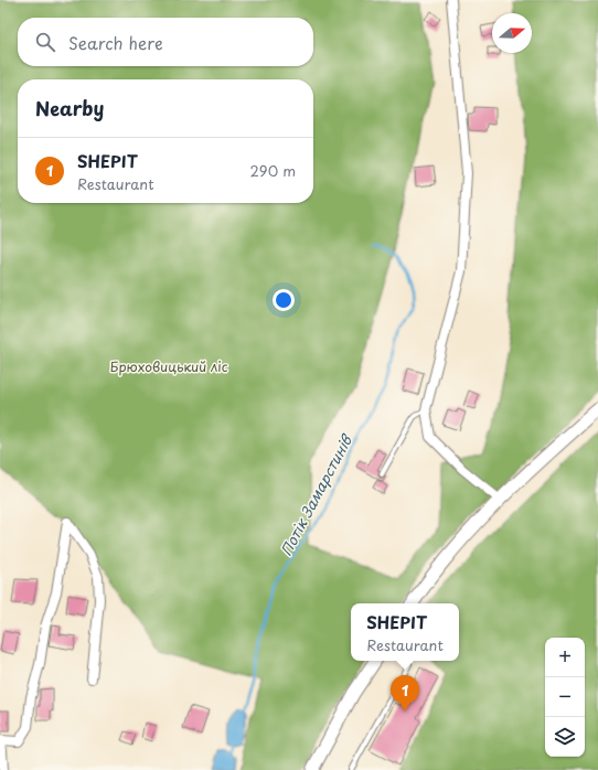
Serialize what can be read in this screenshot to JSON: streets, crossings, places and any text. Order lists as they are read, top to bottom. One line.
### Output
{"water":["Потік Замарстинів"],"parks":["Брюховицький ліс"],"north":"right","page":{"search":"Search here","heading":"Nearby","list":[{"mark":"1","name":"SHEPIT","note":"Restaurant","value":"290 m"}],"popup":["SHEPIT","Restaurant"],"map_buttons":["+","−"],"pins":"1"}}
